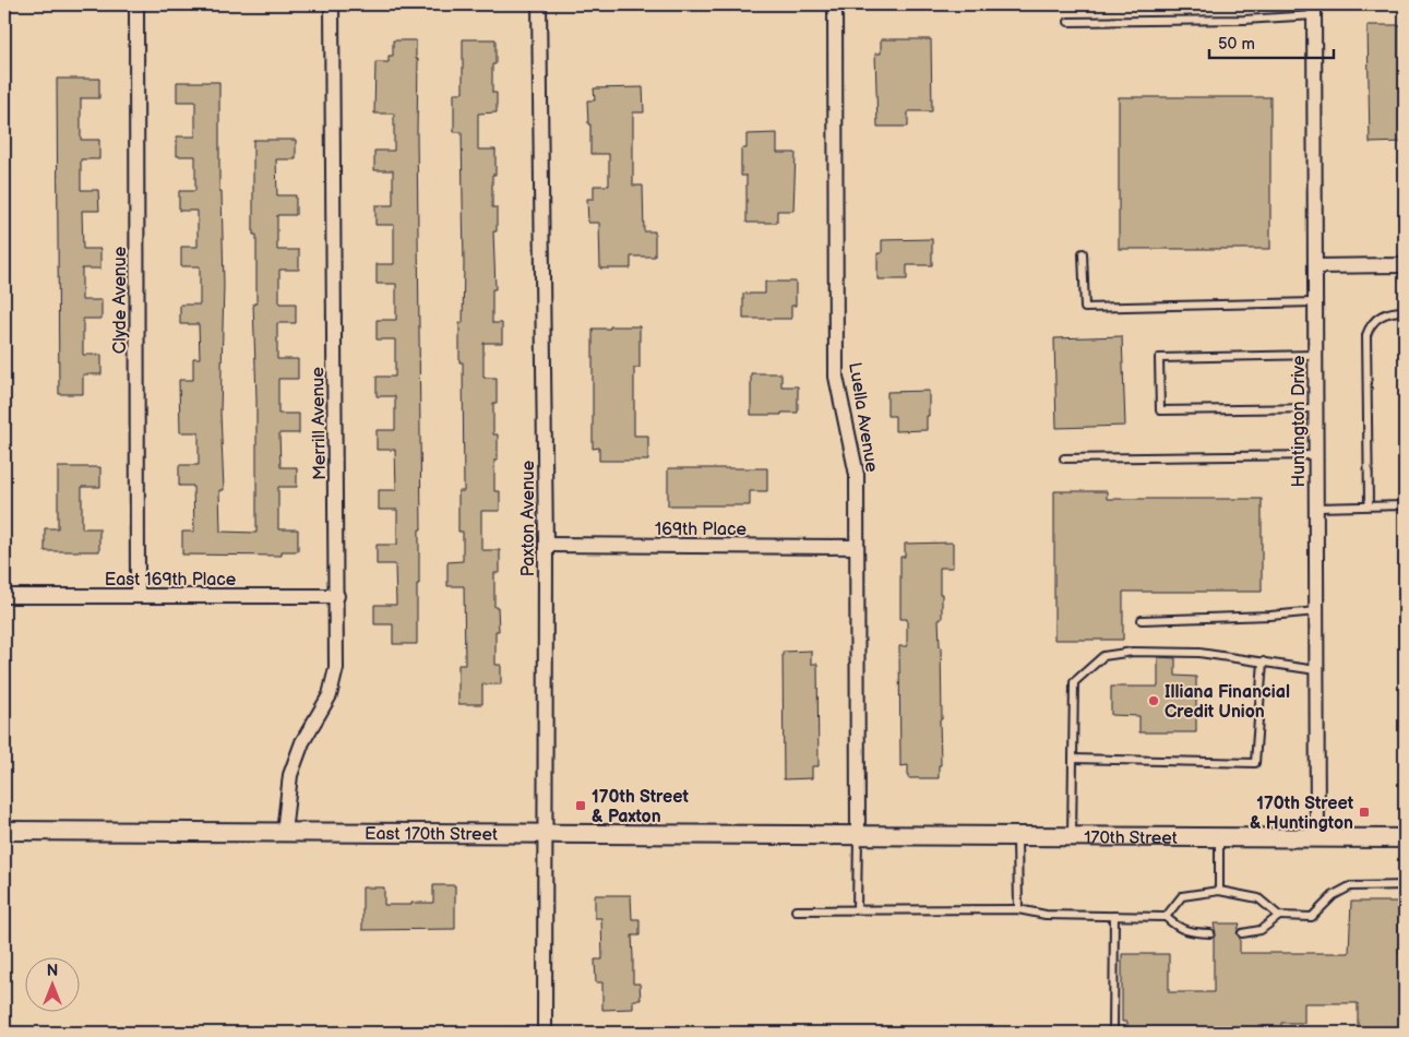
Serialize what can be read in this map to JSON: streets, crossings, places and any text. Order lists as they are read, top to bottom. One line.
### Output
{"streets":{"street":["Clyde Avenue","Luella Avenue","Huntington Drive","Merrill Avenue","Paxton Avenue","169th Place","East 169th Place","East 170th Street","170th Street"]},"crossings":[["Clyde Avenue","East 169th Place"],["Luella Avenue","169th Place"],["Luella Avenue","East 170th Street"],["Luella Avenue","170th Street"],["Huntington Drive","170th Street"],["Merrill Avenue","East 169th Place"],["Merrill Avenue","East 170th Street"],["Paxton Avenue","169th Place"],["Paxton Avenue","East 170th Street"],["East 170th Street","170th Street"]],"places":{"other":["Illiana Financial Credit Union"],"transit":["170th Street & Paxton","170th Street & Huntington"]},"scale_bar":"50 m","north":"top"}
